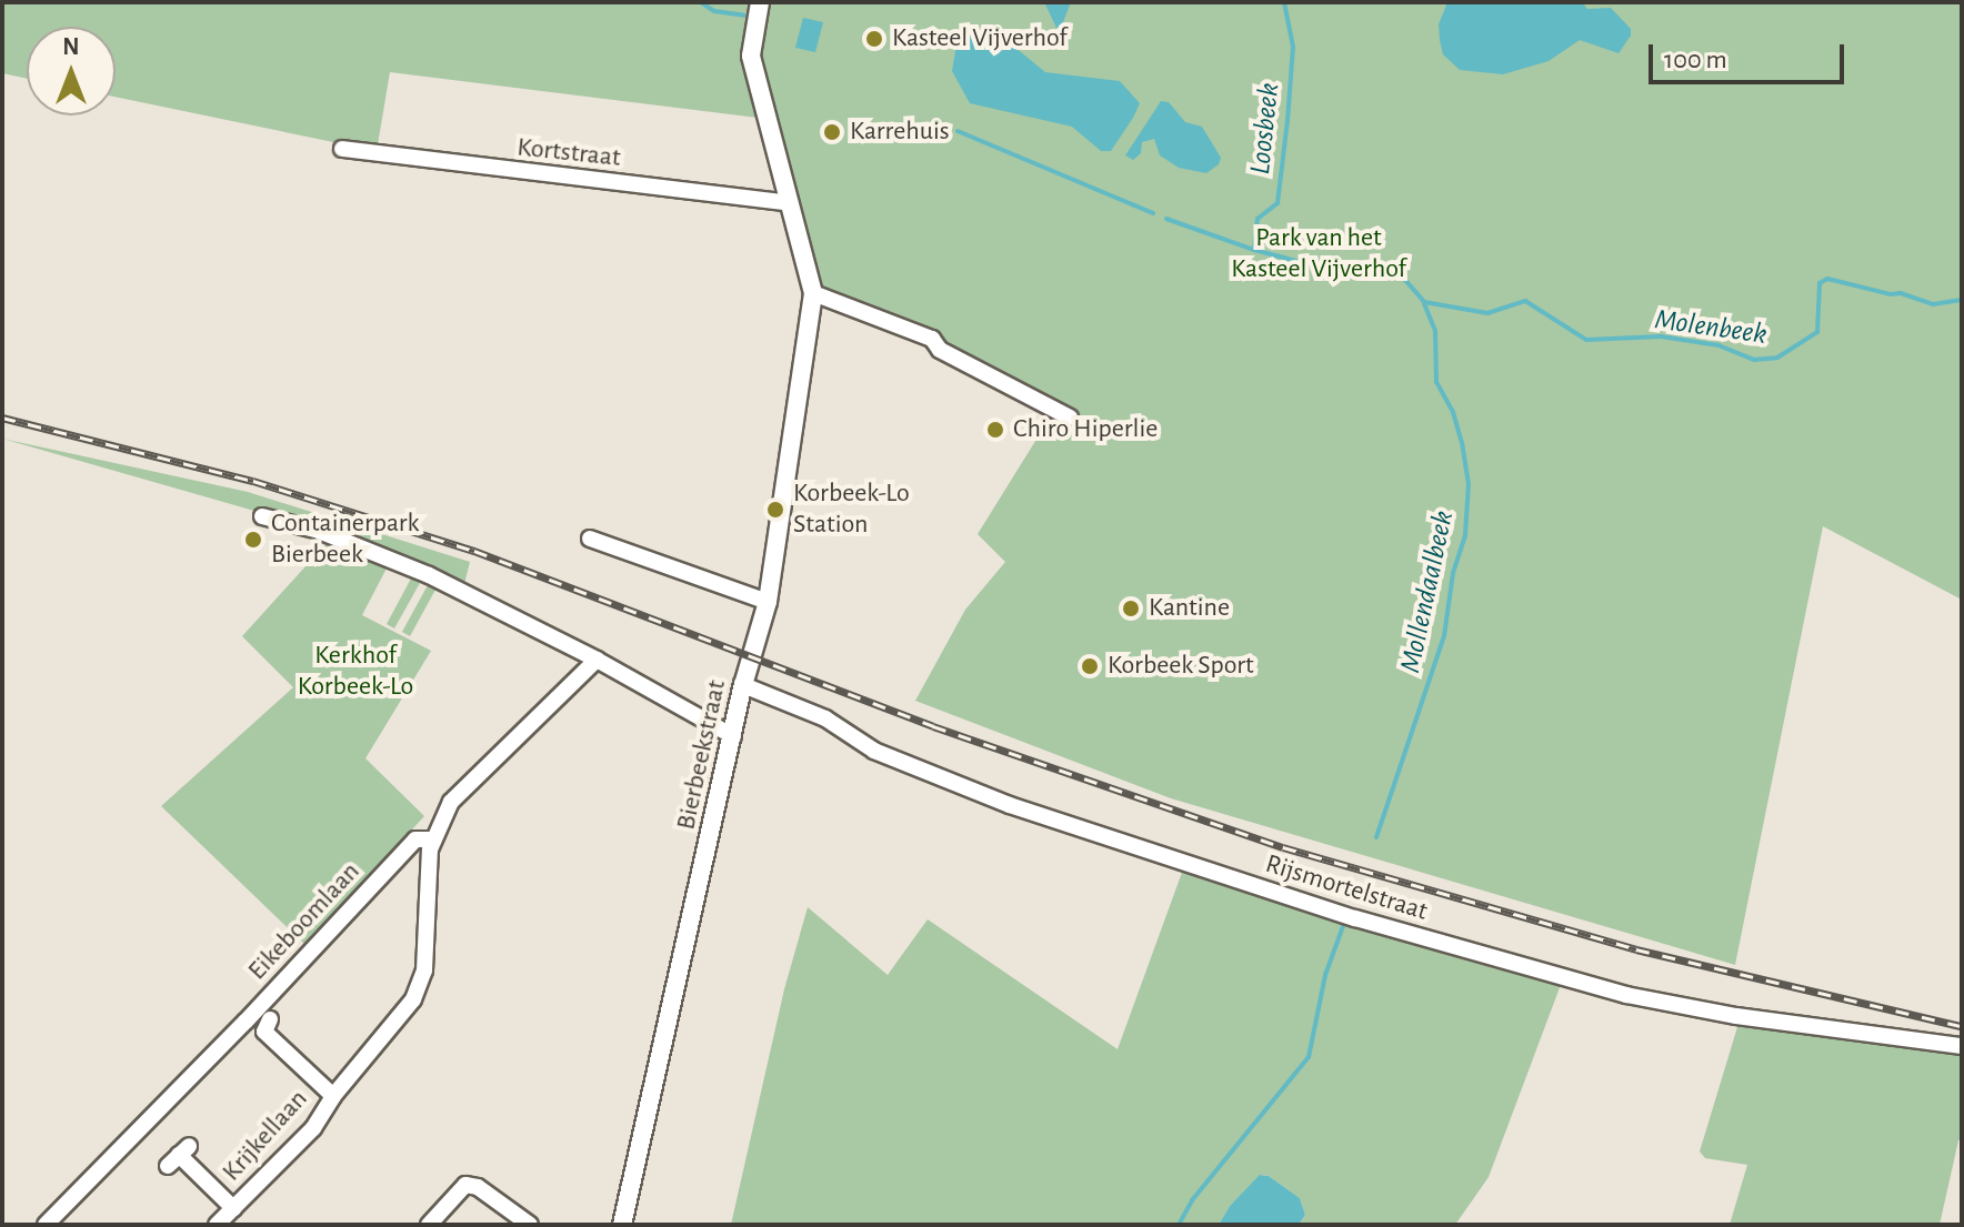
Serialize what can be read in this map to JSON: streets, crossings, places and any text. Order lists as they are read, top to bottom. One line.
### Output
{"streets":{"street":["Kortstraat","Bierbeekstraat","Rijsmortelstraat","Eikeboomlaan","Krijkellaan"]},"crossings":[["Kortstraat","Bierbeekstraat"],["Bierbeekstraat","Rijsmortelstraat"],["Eikeboomlaan","Krijkellaan"]],"water":["Loosbeek","Molenbeek","Mollendaalbeek"],"parks":["Park van het Kasteel Vijverhof","Kerkhof Korbeek-Lo"],"places":["Kasteel Vijverhof","Karrehuis","Chiro Hiperlie","Korbeek-Lo Station","Containerpark Bierbeek","Kantine","Korbeek Sport"],"scale_bar":"100 m","north":"top"}
